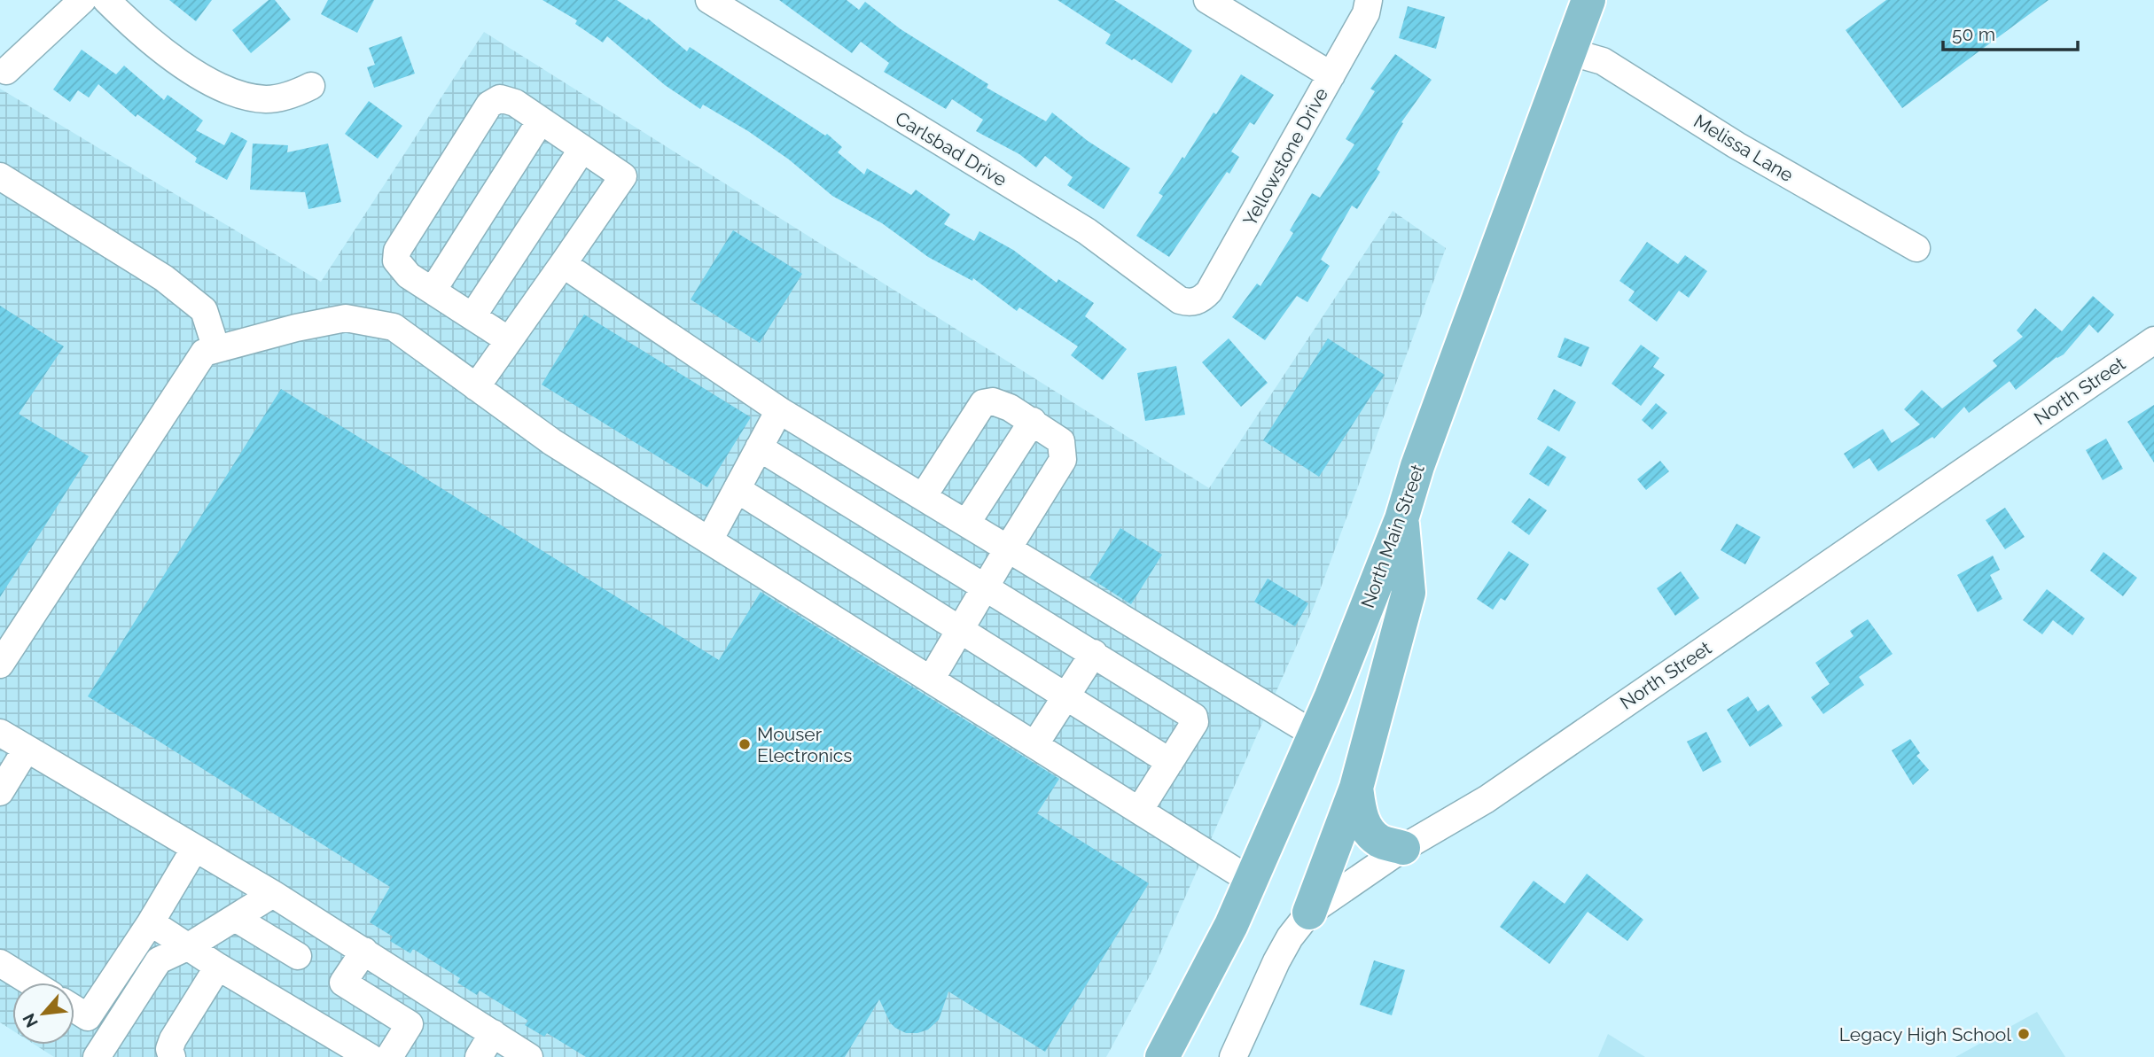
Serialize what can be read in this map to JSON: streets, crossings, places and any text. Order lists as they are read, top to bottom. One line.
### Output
{"streets":{"main road":["North Main Street"],"street":["Melissa Lane","Carlsbad Drive","Yellowstone Drive","North Street"]},"crossings":[["Melissa Lane","North Main Street"],["Carlsbad Drive","Yellowstone Drive"]],"places":["Mouser Electronics","Legacy High School"],"scale_bar":"50 m","north":"bottom left"}
